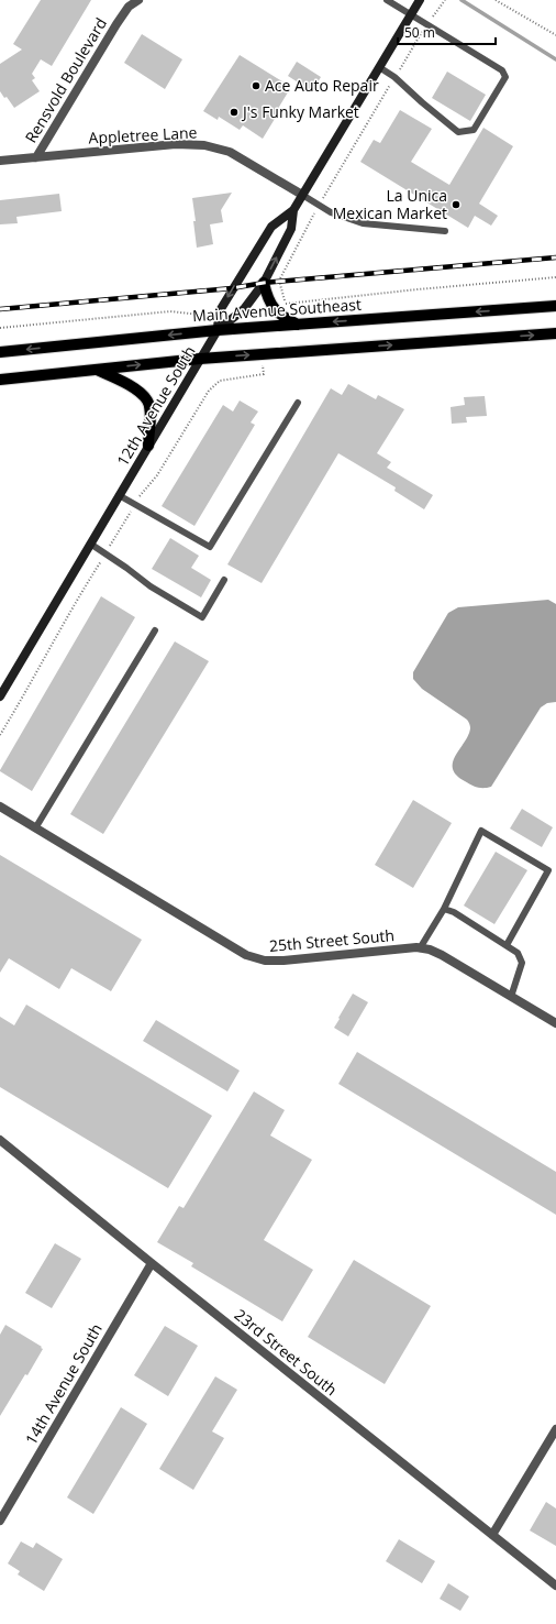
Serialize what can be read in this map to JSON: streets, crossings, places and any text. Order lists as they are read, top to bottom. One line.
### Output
{"streets":{"main road":["Main Avenue Southeast"],"street":["Rensvold Boulevard","Appletree Lane","12th Avenue South","25th Street South","23rd Street South","14th Avenue South"]},"crossings":[["Rensvold Boulevard","Appletree Lane"],["Appletree Lane","12th Avenue South"],["Main Avenue Southeast","12th Avenue South"],["23rd Street South","14th Avenue South"]],"places":["Ace Auto Repair","J's Funky Market","La Unica Mexican Market"],"scale_bar":"50 m"}
